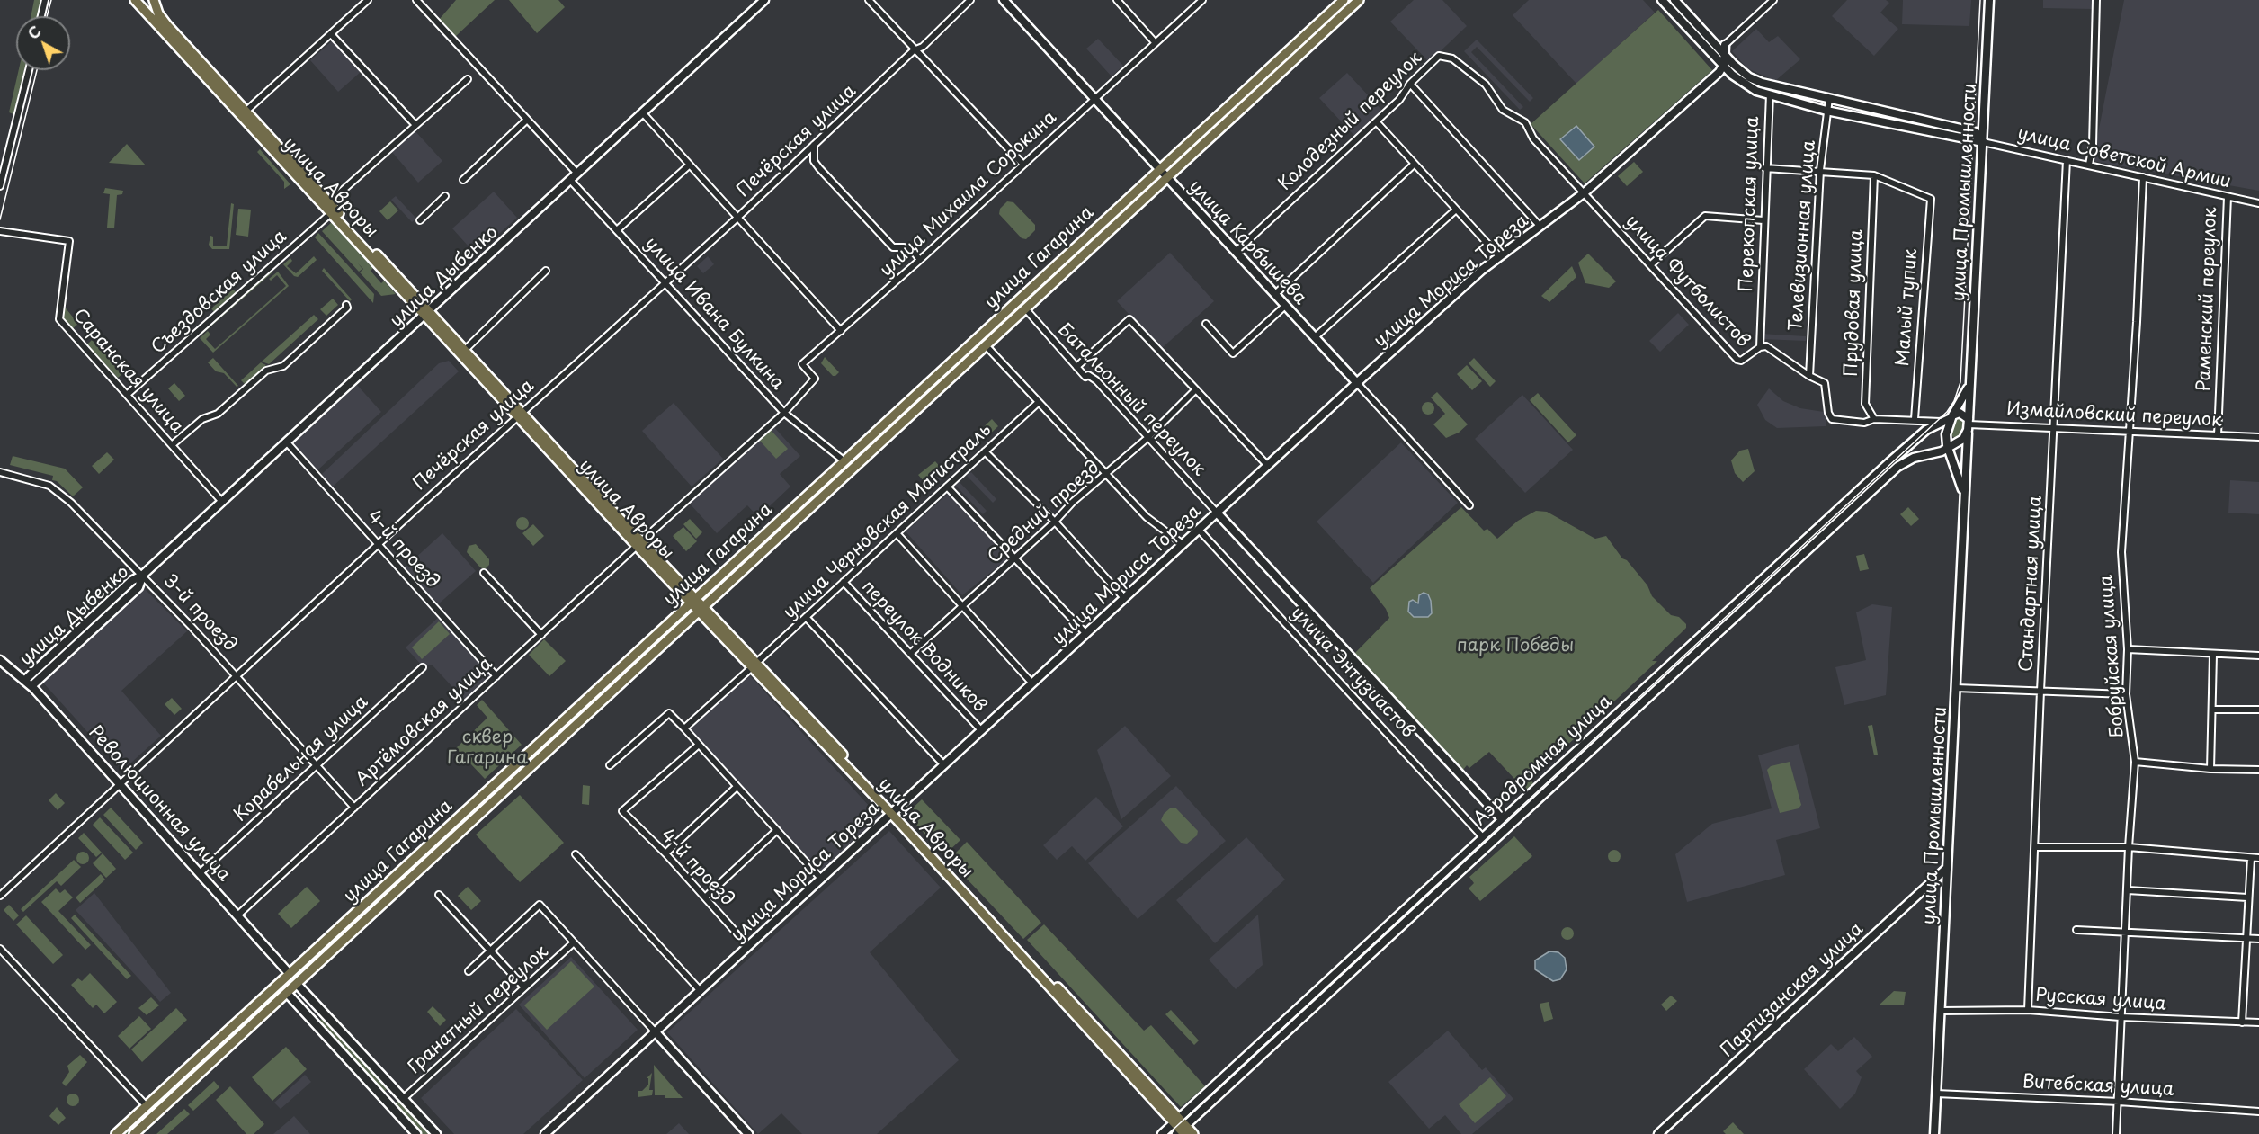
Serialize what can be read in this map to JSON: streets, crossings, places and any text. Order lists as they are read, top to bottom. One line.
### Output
{"streets":{"main road":["улица Советской Армии","улица Авроры","улица Промышленности","улица Карбышева","улица Гагарина","улица Дыбенко","улица Мориса Тореза","улица Энтузиастов","Аэродромная улица","Революционная улица","Партизанская улица"],"street":["Колодезный переулок","Печёрская улица","улица Михаила Сорокина","Перекопская улица","Телевизионная улица","улица Футболистов","Съездовская улица","Раменский переулок","Прудовая улица","Малый тупик","улица Ивана Булкина","Саранская улица","Батальонный переулок","Измайловский переулок","Средний проезд","улица Черновская Магистраль","4-й проезд","Стандартная улица","3-й проезд","переулок Водников","Бобруйская улица","Артёмовская улица","Корабельная улица","Русская улица","Гранатный переулок","Витебская улица"]},"crossings":[["Колодезный переулок","улица Карбышева"],["Колодезный переулок","улица Футболистов"],["Печёрская улица","улица Авроры"],["Печёрская улица","улица Ивана Булкина"],["Печёрская улица","4-й проезд"],["Печёрская улица","3-й проезд"],["Печёрская улица","Революционная улица"],["улица Советской Армии","улица Промышленности"],["улица Советской Армии","Перекопская улица"],["улица Советской Армии","Телевизионная улица"],["улица Советской Армии","улица Мориса Тореза"],["улица Советской Армии","Раменский переулок"],["улица Советской Армии","Стандартная улица"],["улица Советской Армии","Бобруйская улица"],["улица Авроры","улица Гагарина"],["улица Авроры","улица Дыбенко"],["улица Авроры","улица Мориса Тореза"],["улица Авроры","Съездовская улица"],["улица Авроры","улица Черновская Магистраль"],["улица Авроры","Артёмовская улица"],["улица Авроры","Аэродромная улица"],["улица Промышленности","Измайловский переулок"],["улица Промышленности","Аэродромная улица"],["улица Промышленности","Партизанская улица"],["улица Промышленности","Русская улица"],["улица Промышленности","Витебская улица"],["улица Михаила Сорокина","улица Карбышева"],["улица Михаила Сорокина","улица Ивана Булкина"],["улица Михаила Сорокина","Артёмовская улица"],["Перекопская улица","улица Футболистов"],["Телевизионная улица","улица Футболистов"],["улица Карбышева","улица Гагарина"],["улица Карбышева","улица Мориса Тореза"],["улица Гагарина","улица Ивана Булкина"],["улица Гагарина","Батальонный переулок"],["улица Гагарина","Революционная улица"],["улица Дыбенко","улица Ивана Булкина"],["улица Дыбенко","Саранская улица"],["улица Дыбенко","4-й проезд"],["улица Дыбенко","3-й проезд"],["улица Дыбенко","Революционная улица"],["улица Мориса Тореза","улица Футболистов"],["улица Мориса Тореза","Батальонный переулок"],["улица Мориса Тореза","4-й проезд"],["улица Мориса Тореза","переулок Водников"],["улица Мориса Тореза","улица Энтузиастов"],["улица Футболистов","Прудовая улица"],["Съездовская улица","Саранская улица"],["Раменский переулок","Измайловский переулок"],["Прудовая улица","Малый тупик"],["улица Ивана Булкина","Артёмовская улица"],["Батальонный переулок","Средний проезд"],["Батальонный переулок","улица Энтузиастов"],["Измайловский переулок","Стандартная улица"],["Измайловский переулок","Бобруйская улица"],["Средний проезд","переулок Водников"],["улица Черновская Магистраль","переулок Водников"],["4-й проезд","Артёмовская улица"],["Стандартная улица","Русская улица"],["3-й проезд","Артёмовская улица"],["3-й проезд","Корабельная улица"],["Бобруйская улица","Русская улица"],["Бобруйская улица","Витебская улица"],["улица Энтузиастов","Аэродромная улица"],["Артёмовская улица","Революционная улица"],["Корабельная улица","Революционная улица"],["Революционная улица","Гранатный переулок"]],"parks":["парк Победы","сквер Гагарина"],"north":"top left"}
